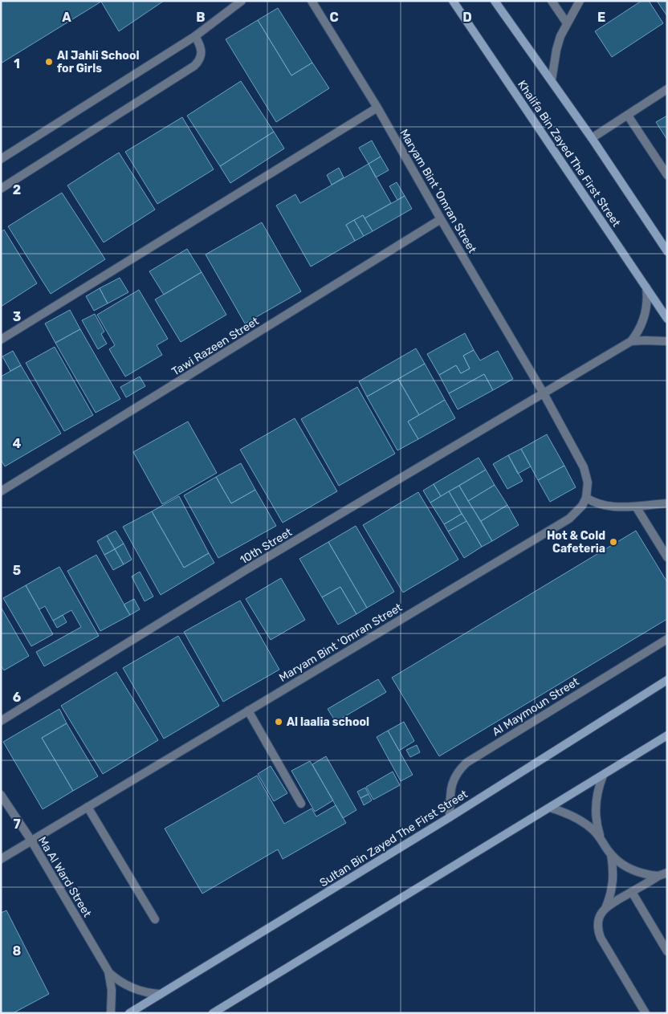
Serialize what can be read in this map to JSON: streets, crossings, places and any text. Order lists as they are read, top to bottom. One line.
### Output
{"streets":{"main road":["Khalifa Bin Zayed The First Street","Sultan Bin Zayed The First Street"],"street":["Maryam Bint 'Omran Street","Tawi Razeen Street","10th Street","Al Maymoun Street","Ma Al Ward Street"]},"crossings":[["Maryam Bint 'Omran Street","Tawi Razeen Street"],["Maryam Bint 'Omran Street","10th Street"],["Maryam Bint 'Omran Street","Ma Al Ward Street"],["Al Maymoun Street","Sultan Bin Zayed The First Street"],["Sultan Bin Zayed The First Street","Ma Al Ward Street"]],"places":["Al Jahli School for Girls","Hot & Cold Cafeteria","Al laalia school"],"grid":{"columns":["A","B","C","D","E"],"rows":["1","2","3","4","5","6","7","8"]}}
